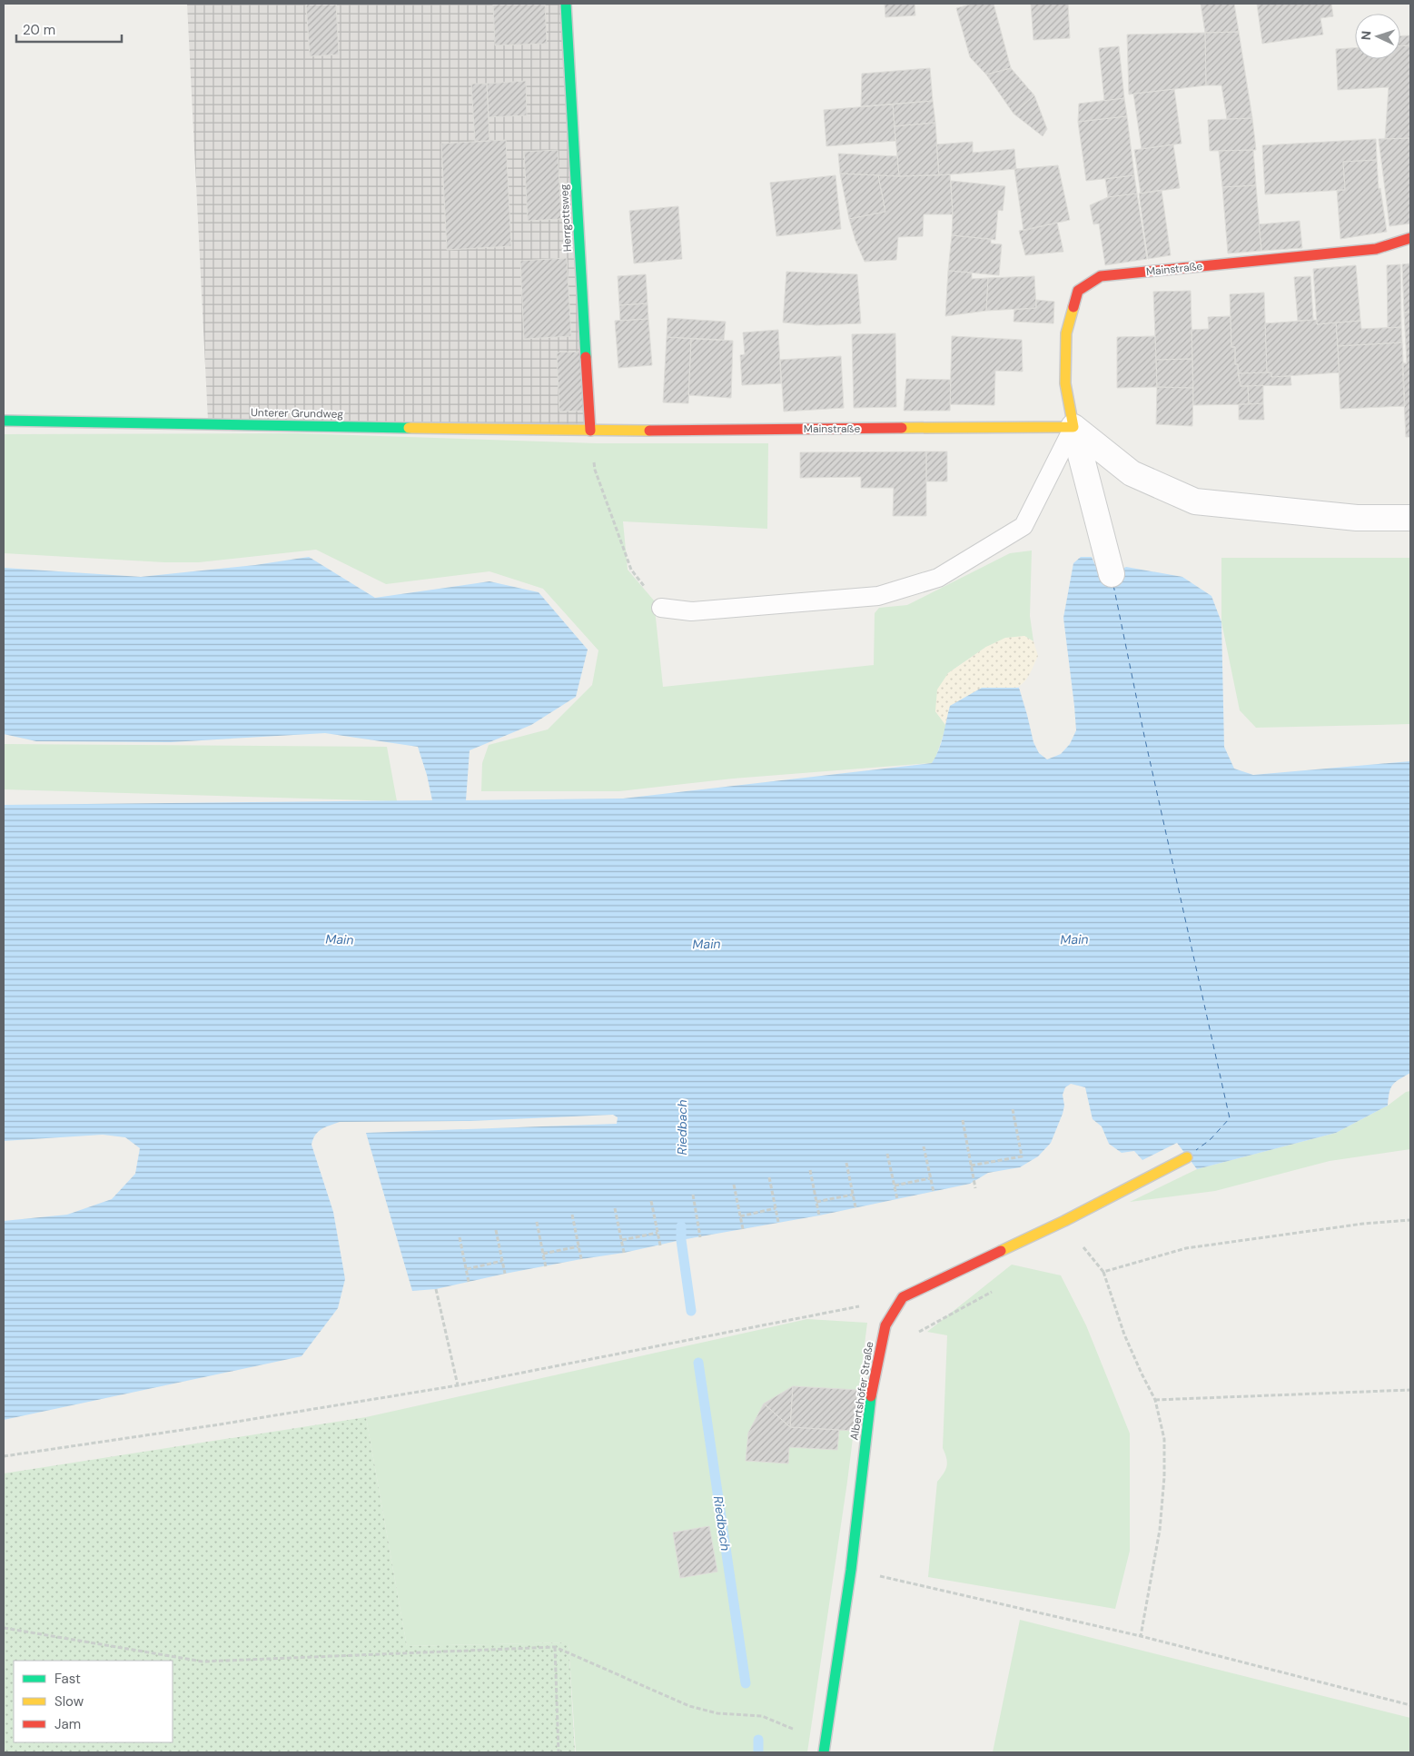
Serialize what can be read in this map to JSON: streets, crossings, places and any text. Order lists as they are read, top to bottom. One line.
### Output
{"streets":{"street":["Herrgottsweg","Mainstraße","Unterer Grundweg","Albertshöfer Straße"]},"crossings":[["Herrgottsweg","Mainstraße"],["Herrgottsweg","Unterer Grundweg"],["Mainstraße","Unterer Grundweg"]],"water":["Main","Riedbach"],"legend":["Fast","Slow","Jam"],"scale_bar":"20 m","north":"left"}
